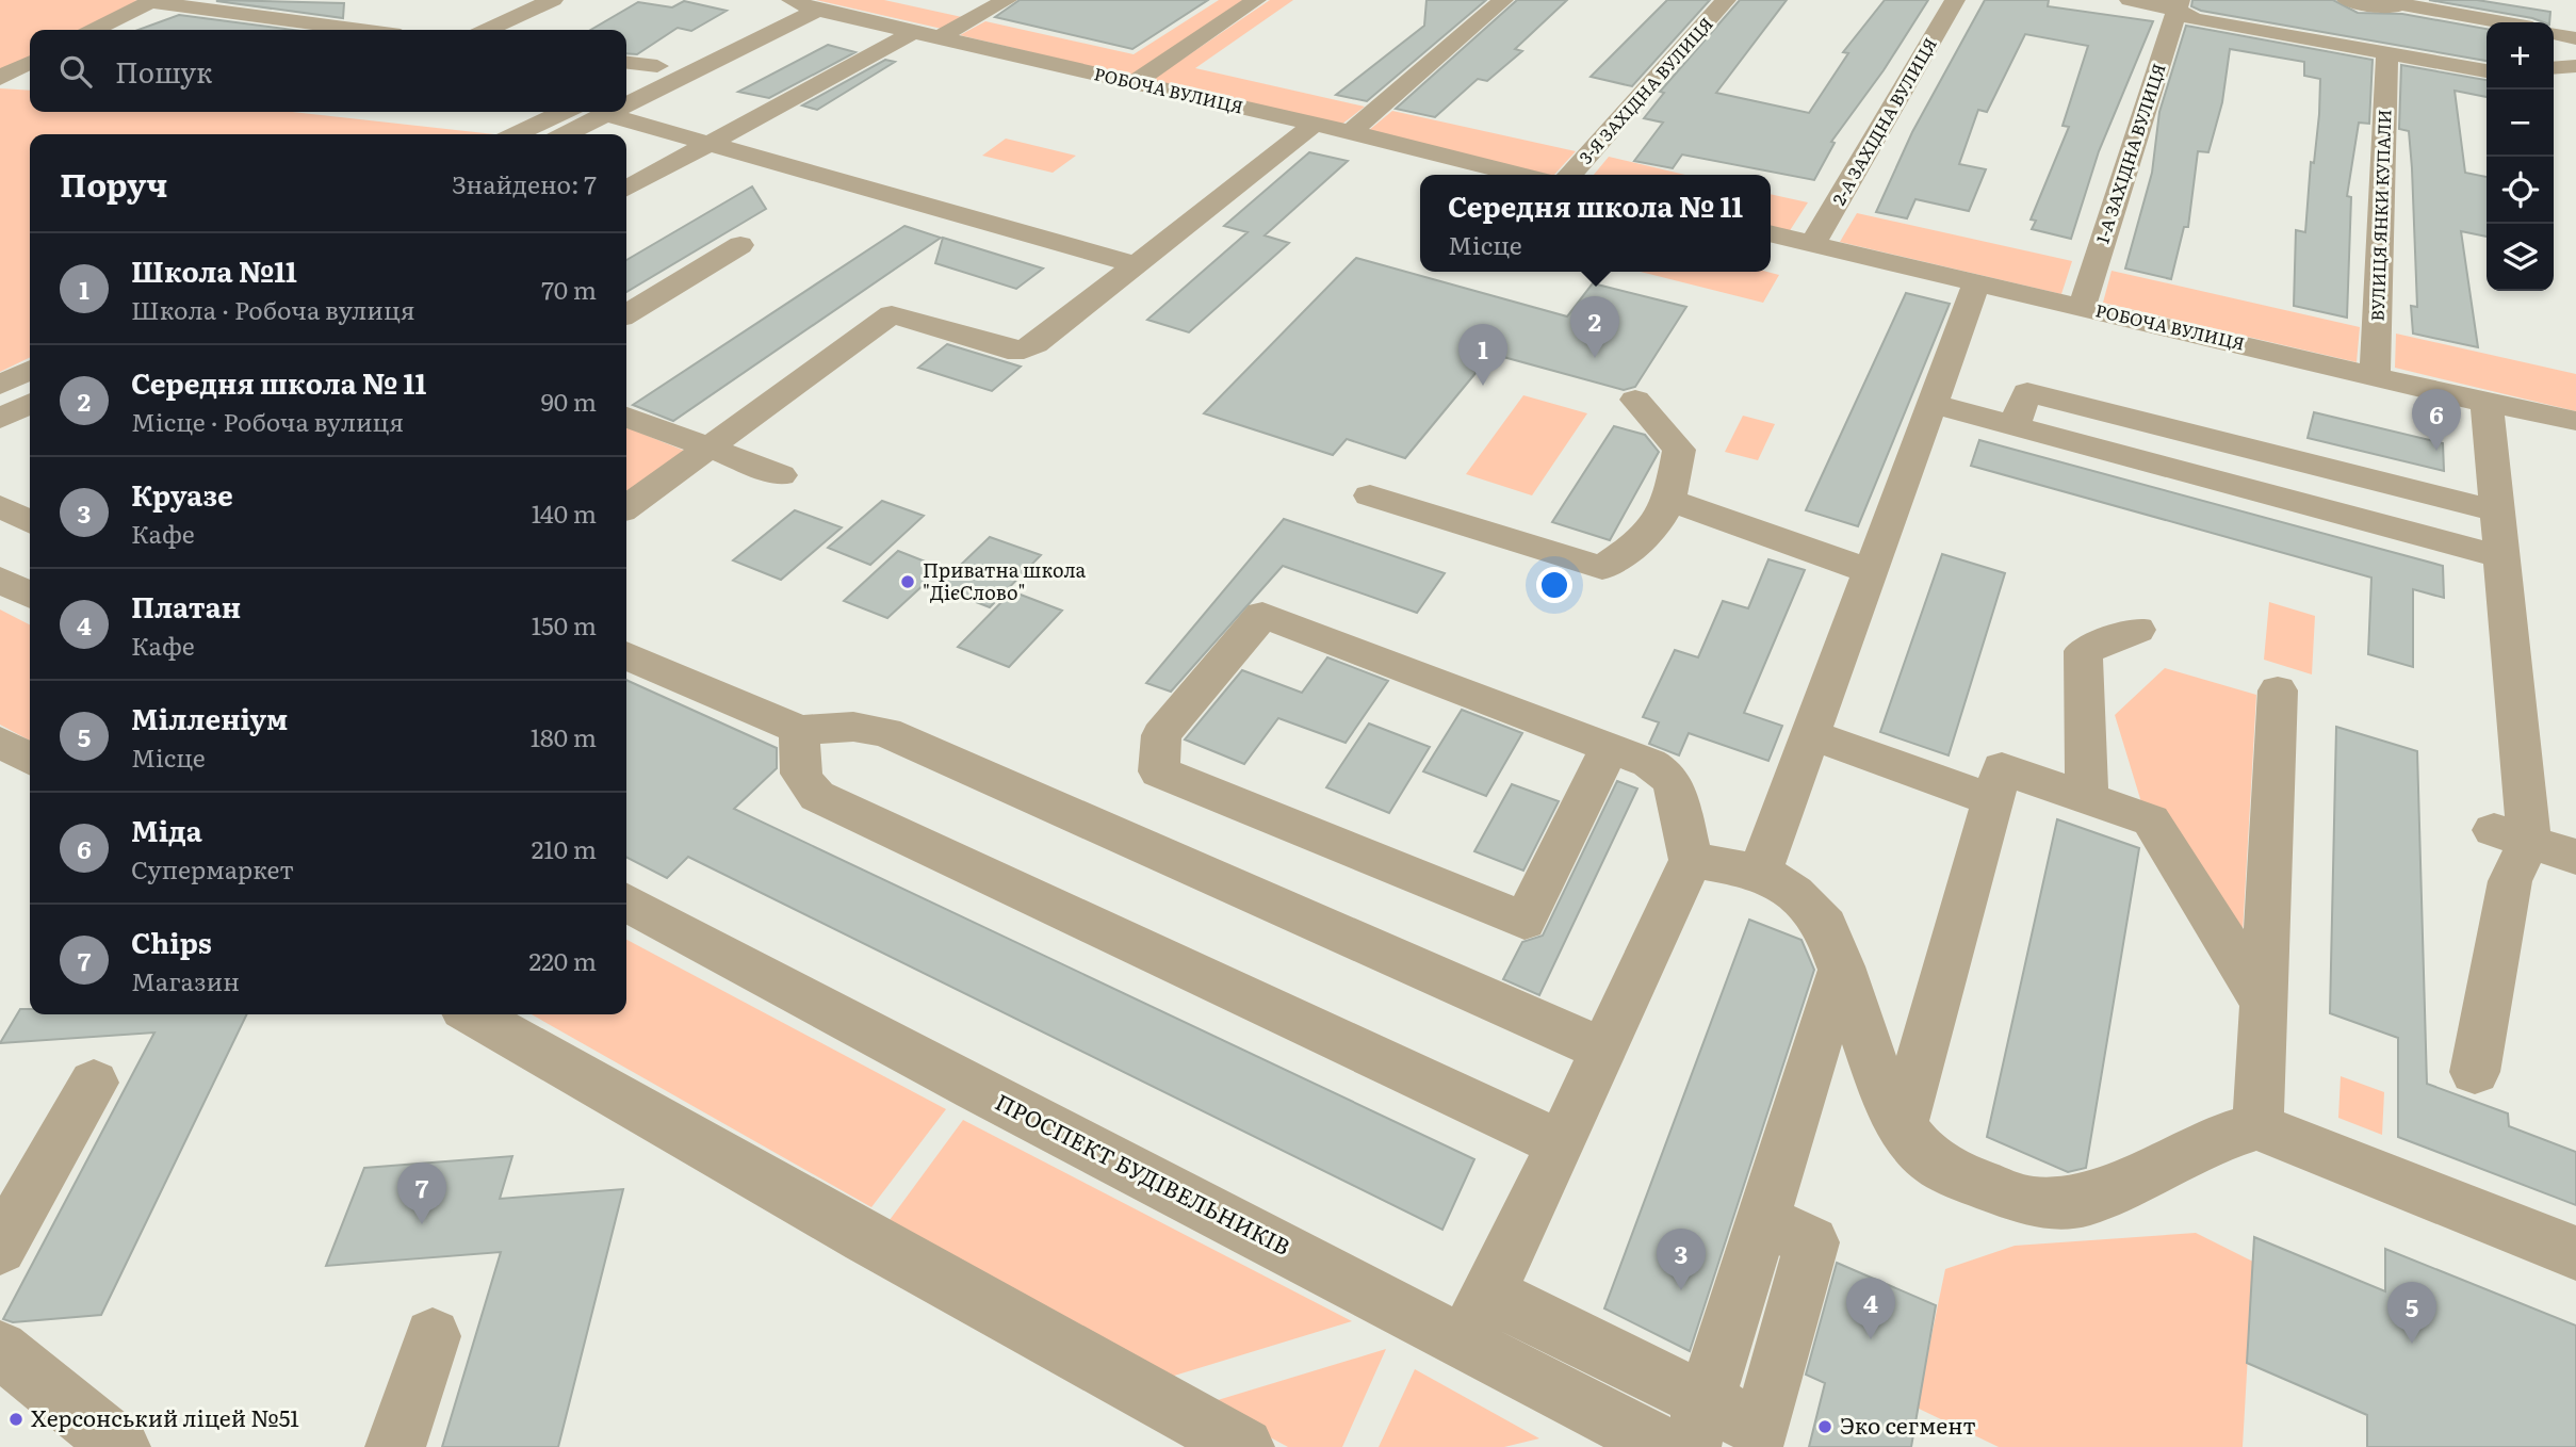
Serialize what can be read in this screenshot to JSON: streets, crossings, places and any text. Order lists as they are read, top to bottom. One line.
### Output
{"streets":{"street":["РОБОЧА ВУЛИЦЯ","3-Я ЗАХІДНА ВУЛИЦЯ","2-А ЗАХІДНА ВУЛИЦЯ","1-А ЗАХІДНА ВУЛИЦЯ","ВУЛИЦЯ ЯНКИ КУПАЛИ","ПРОСПЕКТ БУДІВЕЛЬНИКІВ"]},"crossings":[["РОБОЧА ВУЛИЦЯ","2-А ЗАХІДНА ВУЛИЦЯ"],["РОБОЧА ВУЛИЦЯ","1-А ЗАХІДНА ВУЛИЦЯ"],["РОБОЧА ВУЛИЦЯ","ВУЛИЦЯ ЯНКИ КУПАЛИ"]],"places":["Приватна школа \"ДієСлово\"","Херсонський ліцей №51","Эко сегмент"],"page":{"map_buttons":["+","−"],"search":"Пошук","heading":["Поруч","Знайдено: 7"],"popup":["Середня школа № 11","Місце"],"list":[{"mark":"1","name":"Школа №11","note":"Школа · Робоча вулиця","value":"70 m"},{"mark":"2","name":"Середня школа № 11","note":"Місце · Робоча вулиця","value":"90 m"},{"mark":"3","name":"Круазе","note":"Кафе","value":"140 m"},{"mark":"4","name":"Платан","note":"Кафе","value":"150 m"},{"mark":"5","name":"Мілленіум","note":"Місце","value":"180 m"},{"mark":"6","name":"Міда","note":"Супермаркет","value":"210 m"},{"mark":"7","name":"Chips","note":"Магазин","value":"220 m"}],"pins":["2","1","6","7","3","4","5"]}}
